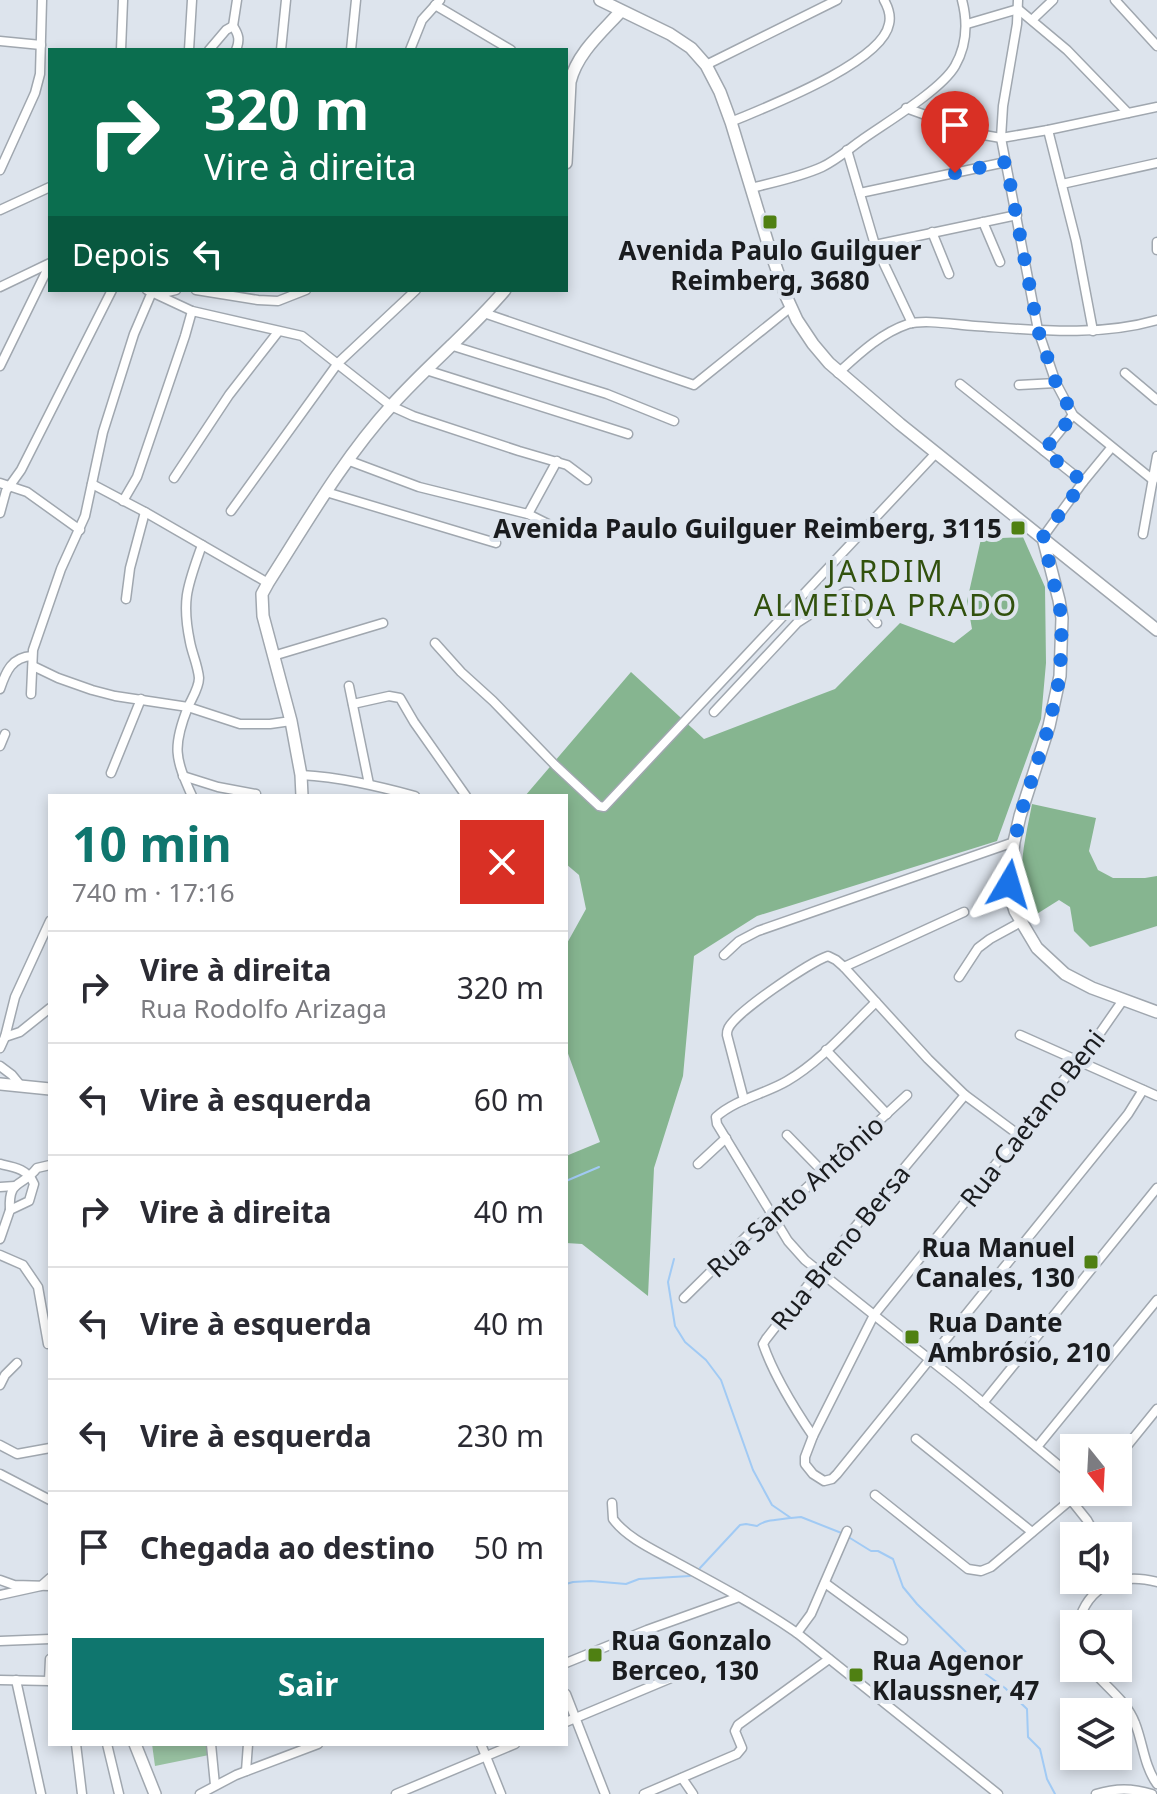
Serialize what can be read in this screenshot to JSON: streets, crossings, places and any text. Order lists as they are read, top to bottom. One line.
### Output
{"streets":{"street":["Rua Caetano Beni","Rua Santo Antônio","Rua Breno Bersa"]},"crossings":[["Rua Caetano Beni","Rua Breno Bersa"]],"districts":["JARDIM ALMEIDA PRADO"],"places":{"transit":["Avenida Paulo Guilguer Reimberg, 3680","Avenida Paulo Guilguer Reimberg, 3115","Rua Manuel Canales, 130","Rua Dante Ambrósio, 210","Rua Gonzalo Berceo, 130","Rua Agenor Klaussner, 47"]},"north":"bottom","page":{"turn":["320 m","Vire à direita"],"then":"Depois","heading":["10 min","740 m · 17:16"],"list":[{"name":"Vire à direita","note":"Rua Rodolfo Arizaga","value":"320 m"},{"name":"Vire à esquerda","value":"60 m"},{"name":"Vire à direita","value":"40 m"},{"name":"Vire à esquerda","value":"40 m"},{"name":"Vire à esquerda","value":"230 m"},{"name":"Chegada ao destino","value":"50 m"}],"buttons":"Sair"}}
